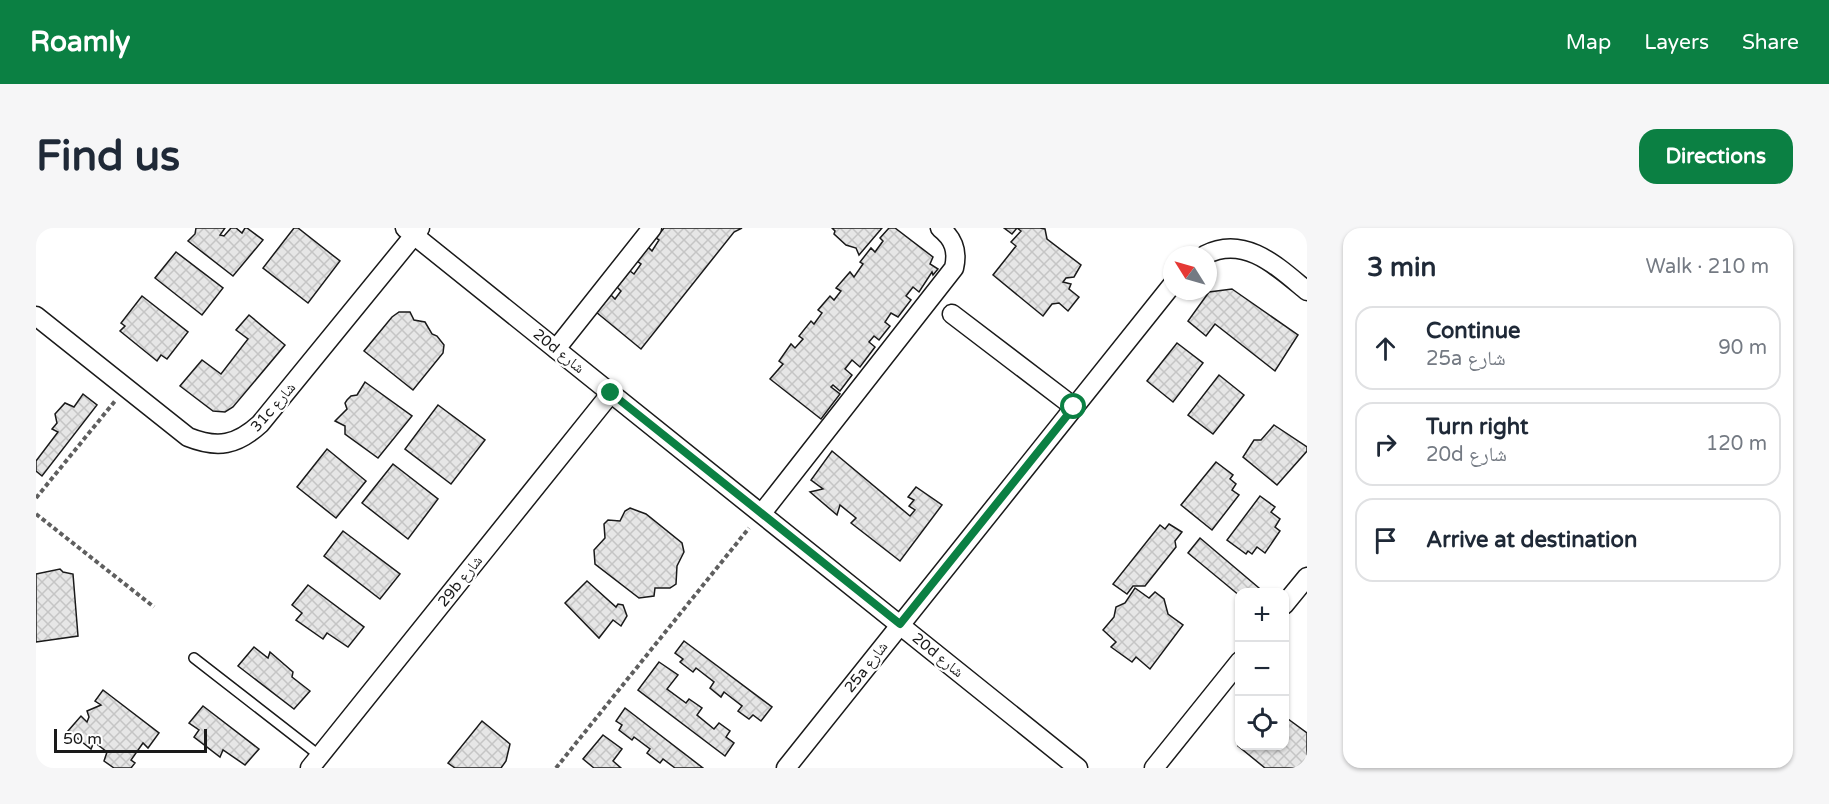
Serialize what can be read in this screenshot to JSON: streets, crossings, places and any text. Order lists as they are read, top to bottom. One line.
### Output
{"streets":{"street":["20d شارع","31c شارع","29b شارع","25a شارع"]},"crossings":[["20d شارع","31c شارع"],["20d شارع","29b شارع"],["20d شارع","25a شارع"]],"scale_bar":"50 m","north":"top left","page":{"header":"Roamly","nav":["Map","Layers","Share"],"buttons":"Directions","title":"Find us","heading":["3 min","Walk · 210 m"],"list":[["Continue","25a شارع","90 m"],["Turn right","20d شارع","120 m"],"Arrive at destination"],"map_buttons":["+","−"],"scale":"50 m"}}
